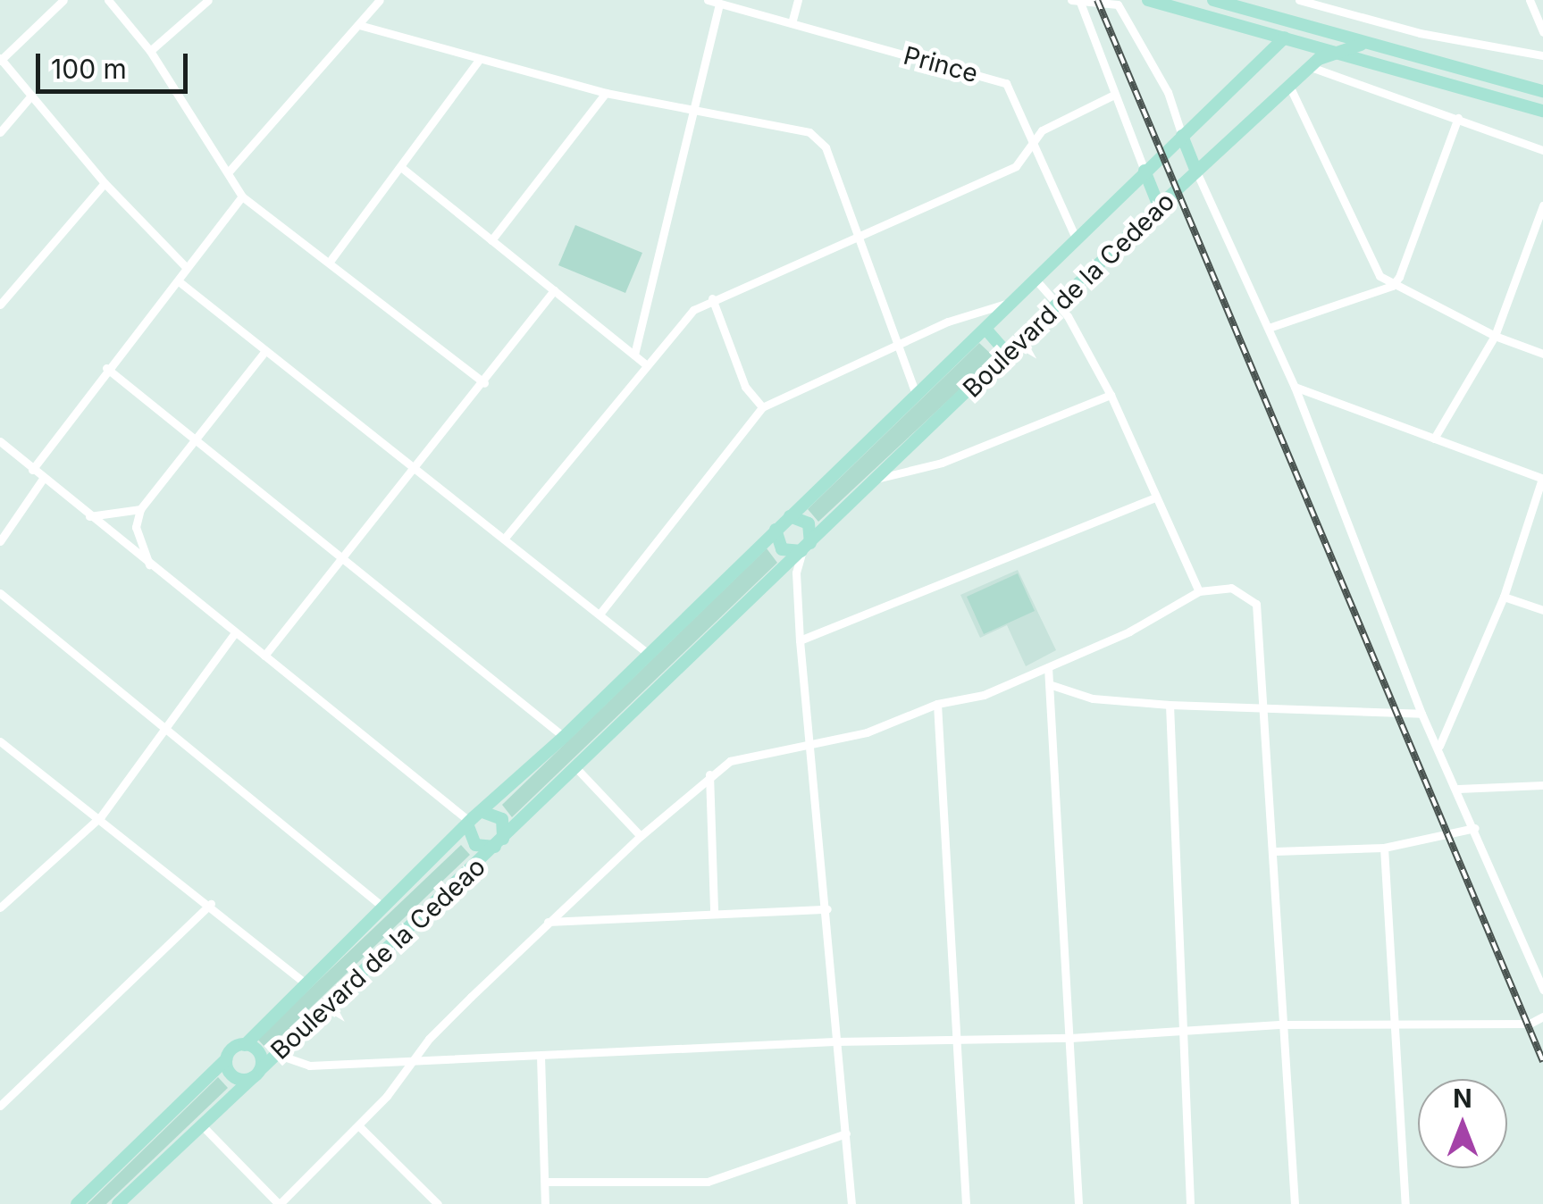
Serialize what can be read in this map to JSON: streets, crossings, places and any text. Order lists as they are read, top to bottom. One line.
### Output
{"streets":{"main road":["Boulevard de la Cedeao"],"street":["Prince"]},"crossings":[["Prince","Boulevard de la Cedeao"]],"scale_bar":"100 m","north":"top"}
